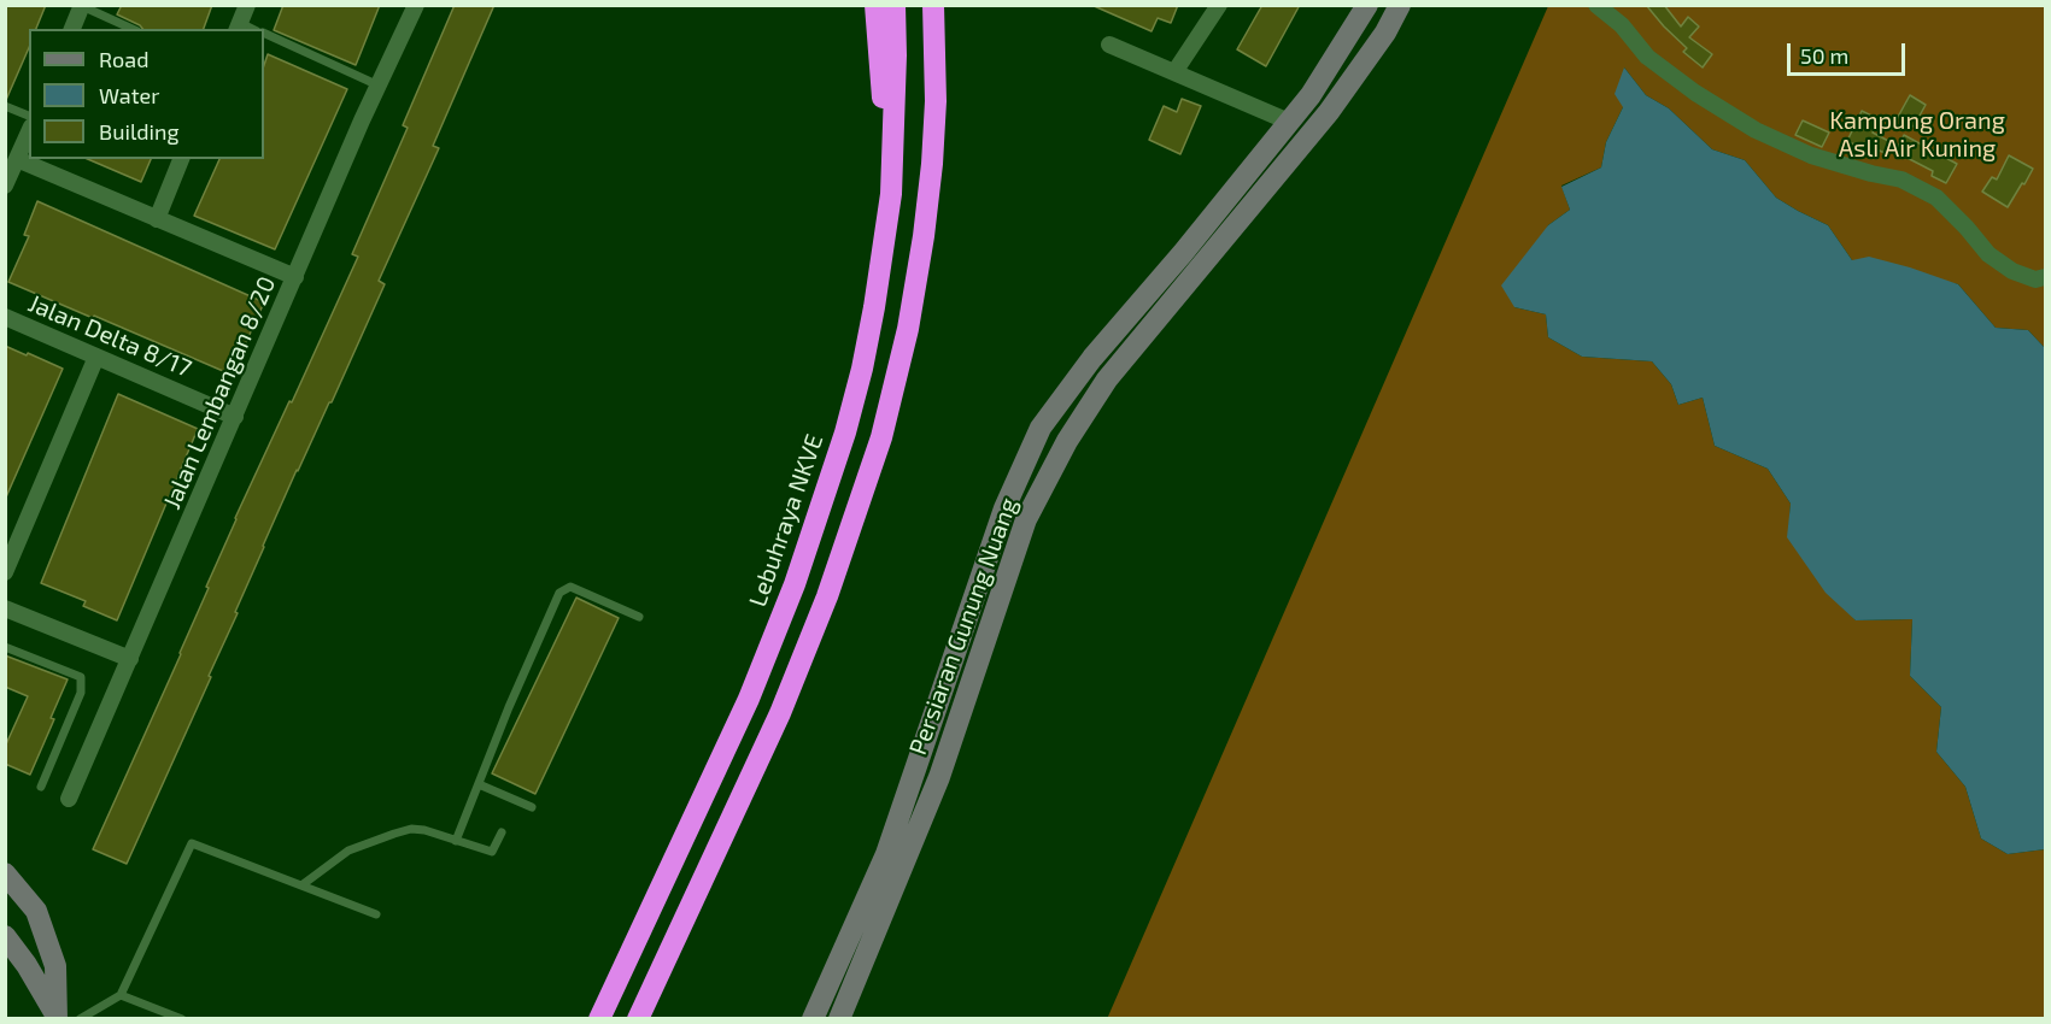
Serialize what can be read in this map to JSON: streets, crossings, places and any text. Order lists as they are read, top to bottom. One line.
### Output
{"streets":{"highway":["Lebuhraya NKVE"],"street":["Jalan Delta 8/17","Jalan Lembangan 8/20","Persiaran Gunung Nuang"]},"crossings":[["Jalan Delta 8/17","Jalan Lembangan 8/20"]],"parks":["Kampung Orang Asli Air Kuning"],"legend":["Road","Water","Building"],"scale_bar":"50 m"}
